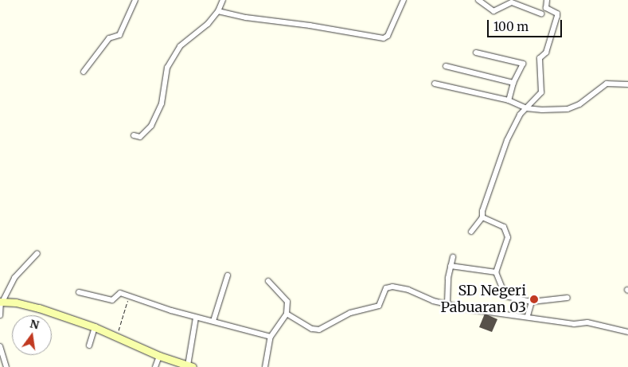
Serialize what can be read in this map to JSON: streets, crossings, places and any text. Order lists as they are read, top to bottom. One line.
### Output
{"places":["SD Negeri Pabuaran 03"],"scale_bar":"100 m","north":"top"}
